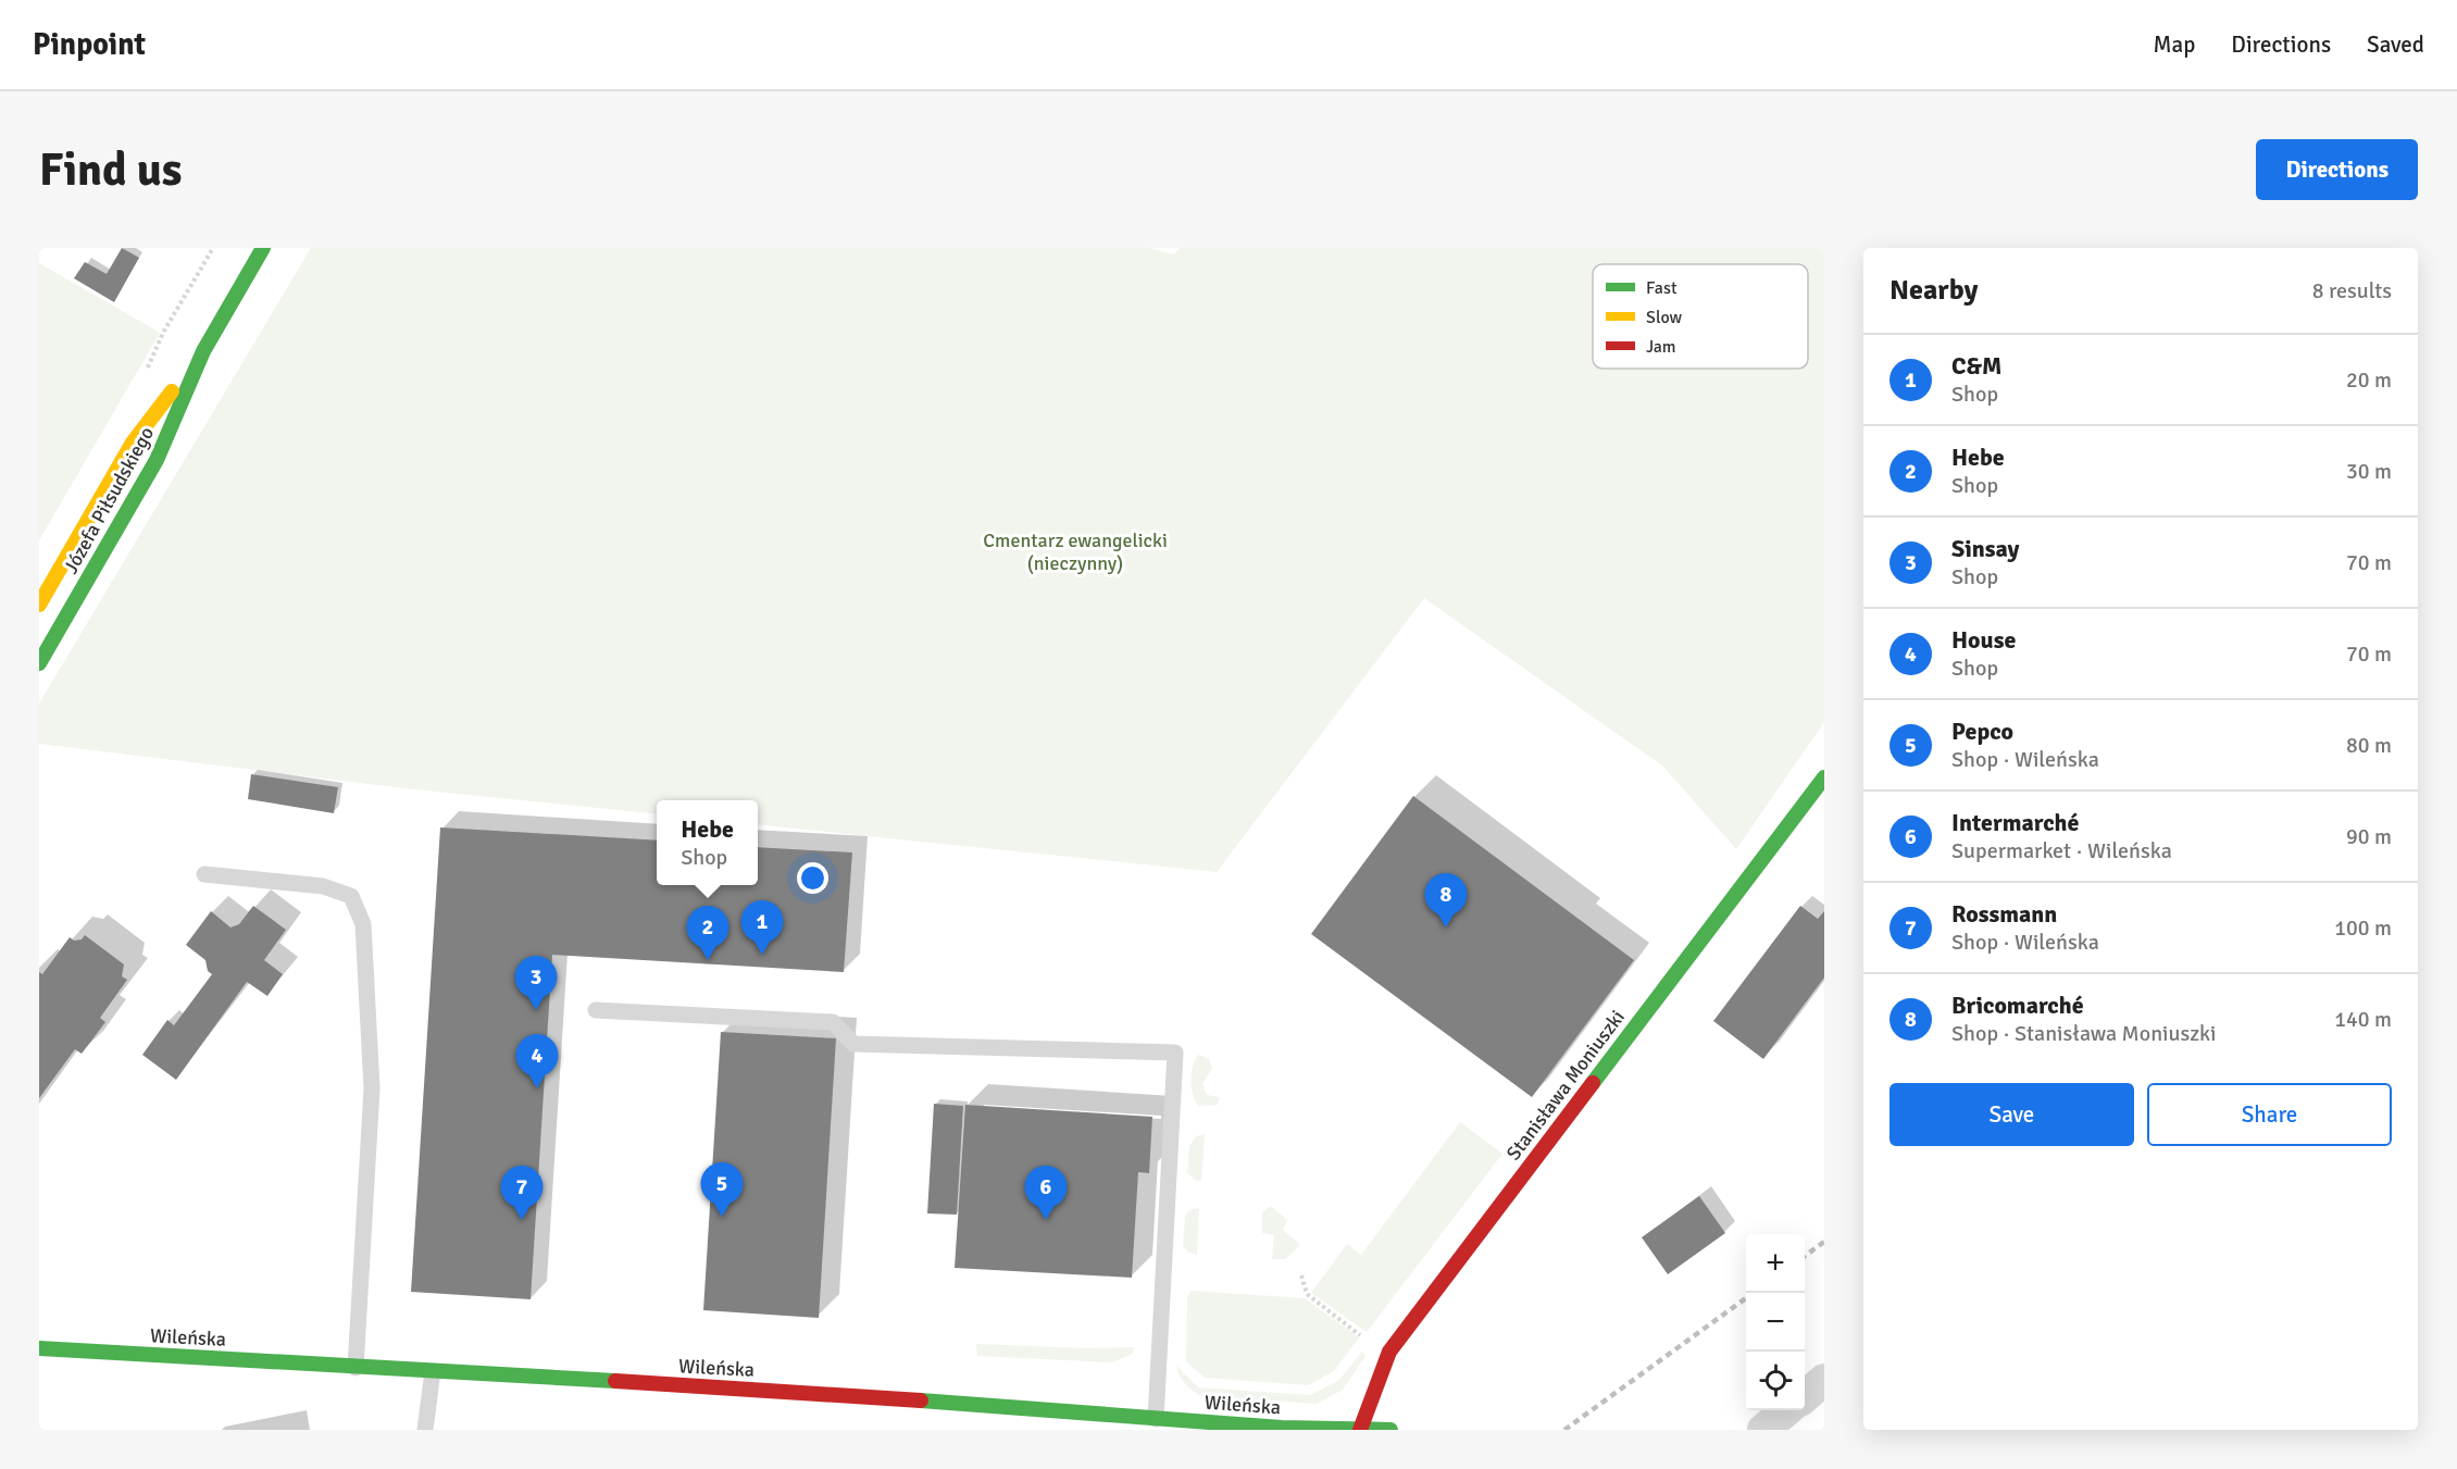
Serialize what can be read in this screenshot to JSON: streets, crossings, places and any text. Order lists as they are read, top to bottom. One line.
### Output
{"streets":{"street":["Józefa Piłsudskiego","Stanisława Moniuszki","Wileńska"]},"crossings":[["Stanisława Moniuszki","Wileńska"]],"parks":["Cmentarz ewangelicki (nieczynny)"],"legend":["Fast","Slow","Jam"],"page":{"header":"Pinpoint","nav":["Map","Directions","Saved"],"buttons":["Directions",["Save","Share"]],"title":"Find us","heading":["Nearby","8 results"],"list":[{"mark":"1","name":"C&M","note":"Shop","value":"20 m"},{"mark":"2","name":"Hebe","note":"Shop","value":"30 m"},{"mark":"3","name":"Sinsay","note":"Shop","value":"70 m"},{"mark":"4","name":"House","note":"Shop","value":"70 m"},{"mark":"5","name":"Pepco","note":"Shop · Wileńska","value":"80 m"},{"mark":"6","name":"Intermarché","note":"Supermarket · Wileńska","value":"90 m"},{"mark":"7","name":"Rossmann","note":"Shop · Wileńska","value":"100 m"},{"mark":"8","name":"Bricomarché","note":"Shop · Stanisława Moniuszki","value":"140 m"}],"popup":["Hebe","Shop"],"pins":["8","1","2","3","4","5","6","7"],"map_buttons":["+","−"]}}
